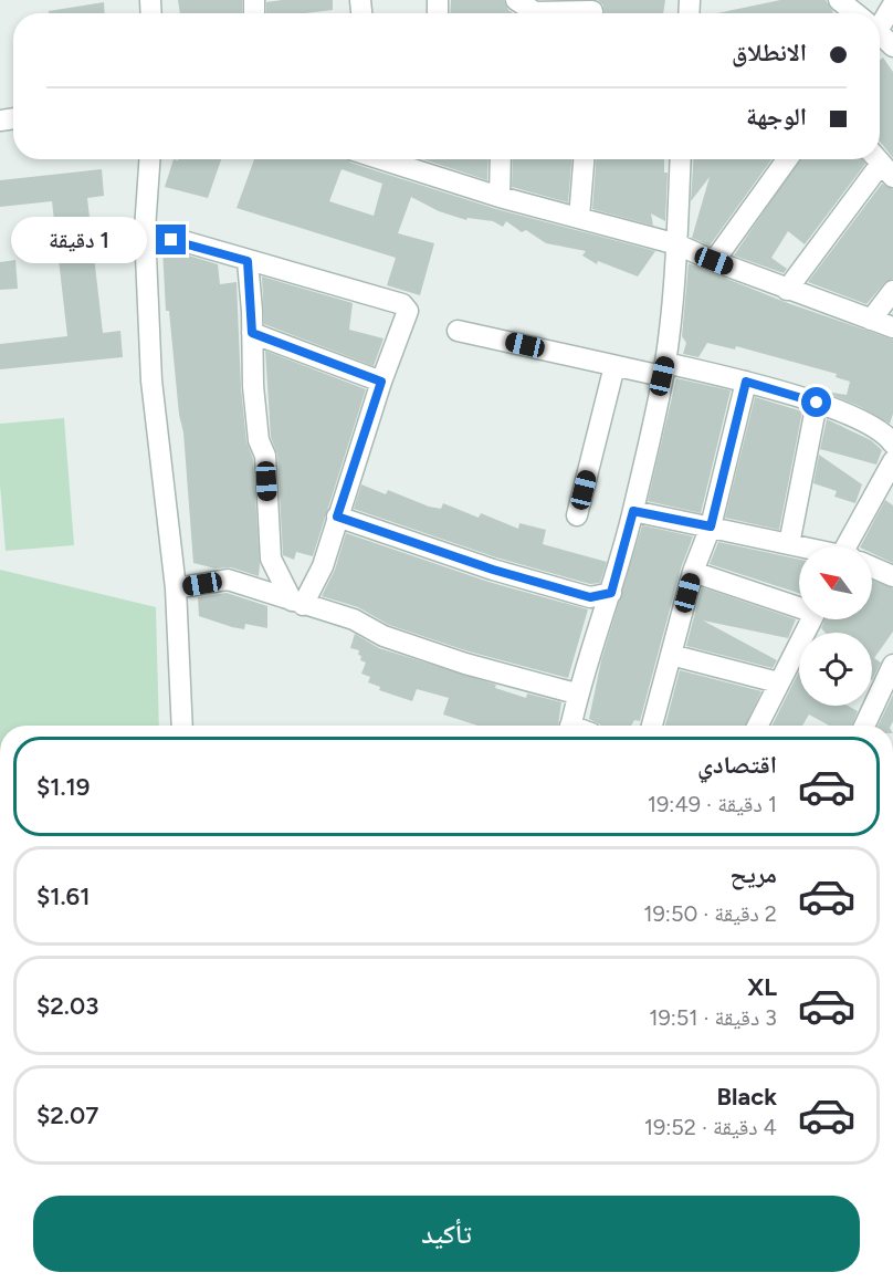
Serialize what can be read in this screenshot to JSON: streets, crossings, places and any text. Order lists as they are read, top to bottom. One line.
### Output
{"north":"top left","page":{"banner":["الانطلاق","الوجهة"],"bubble":"1 دقيقة","list":[{"name":"اقتصادي","note":"1 دقيقة · 19:49","value":"$1.19"},{"name":"مريح","note":"2 دقيقة · 19:50","value":"$1.61"},{"name":"XL","note":"3 دقيقة · 19:51","value":"$2.03"},{"name":"Black","note":"4 دقيقة · 19:52","value":"$2.07"}],"buttons":"تأكيد"}}
